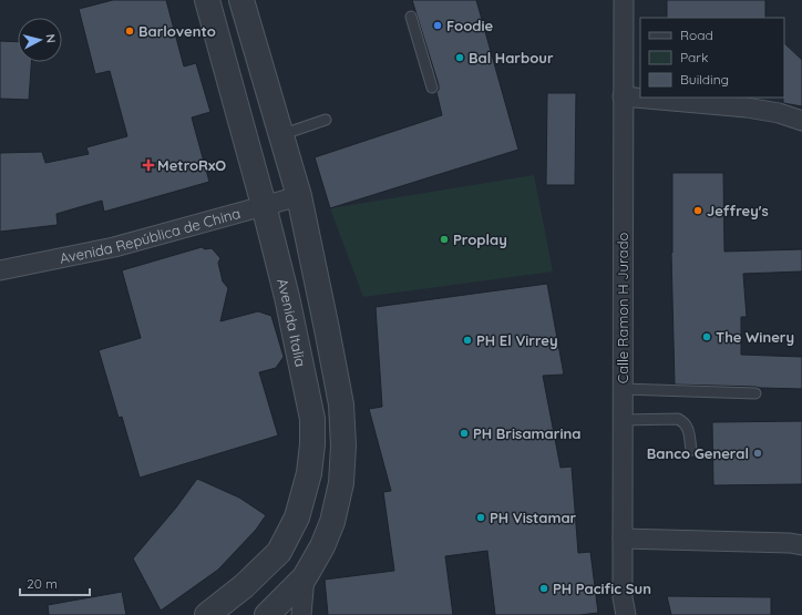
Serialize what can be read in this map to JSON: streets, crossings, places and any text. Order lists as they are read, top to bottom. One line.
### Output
{"streets":{"street":["Avenida República de China","Calle Ramon H Jurado","Avenida Italia"]},"crossings":[["Avenida República de China","Avenida Italia"]],"places":{"other":["Foodie","Barlovento","Bal Harbour","Jeffrey's","Proplay","The Winery","PH El Virrey","PH Brisamarina","Banco General","PH Vistamar","PH Pacific Sun"],"health":["MetroRxO"]},"legend":["Road","Park","Building"],"scale_bar":"20 m","north":"right"}
